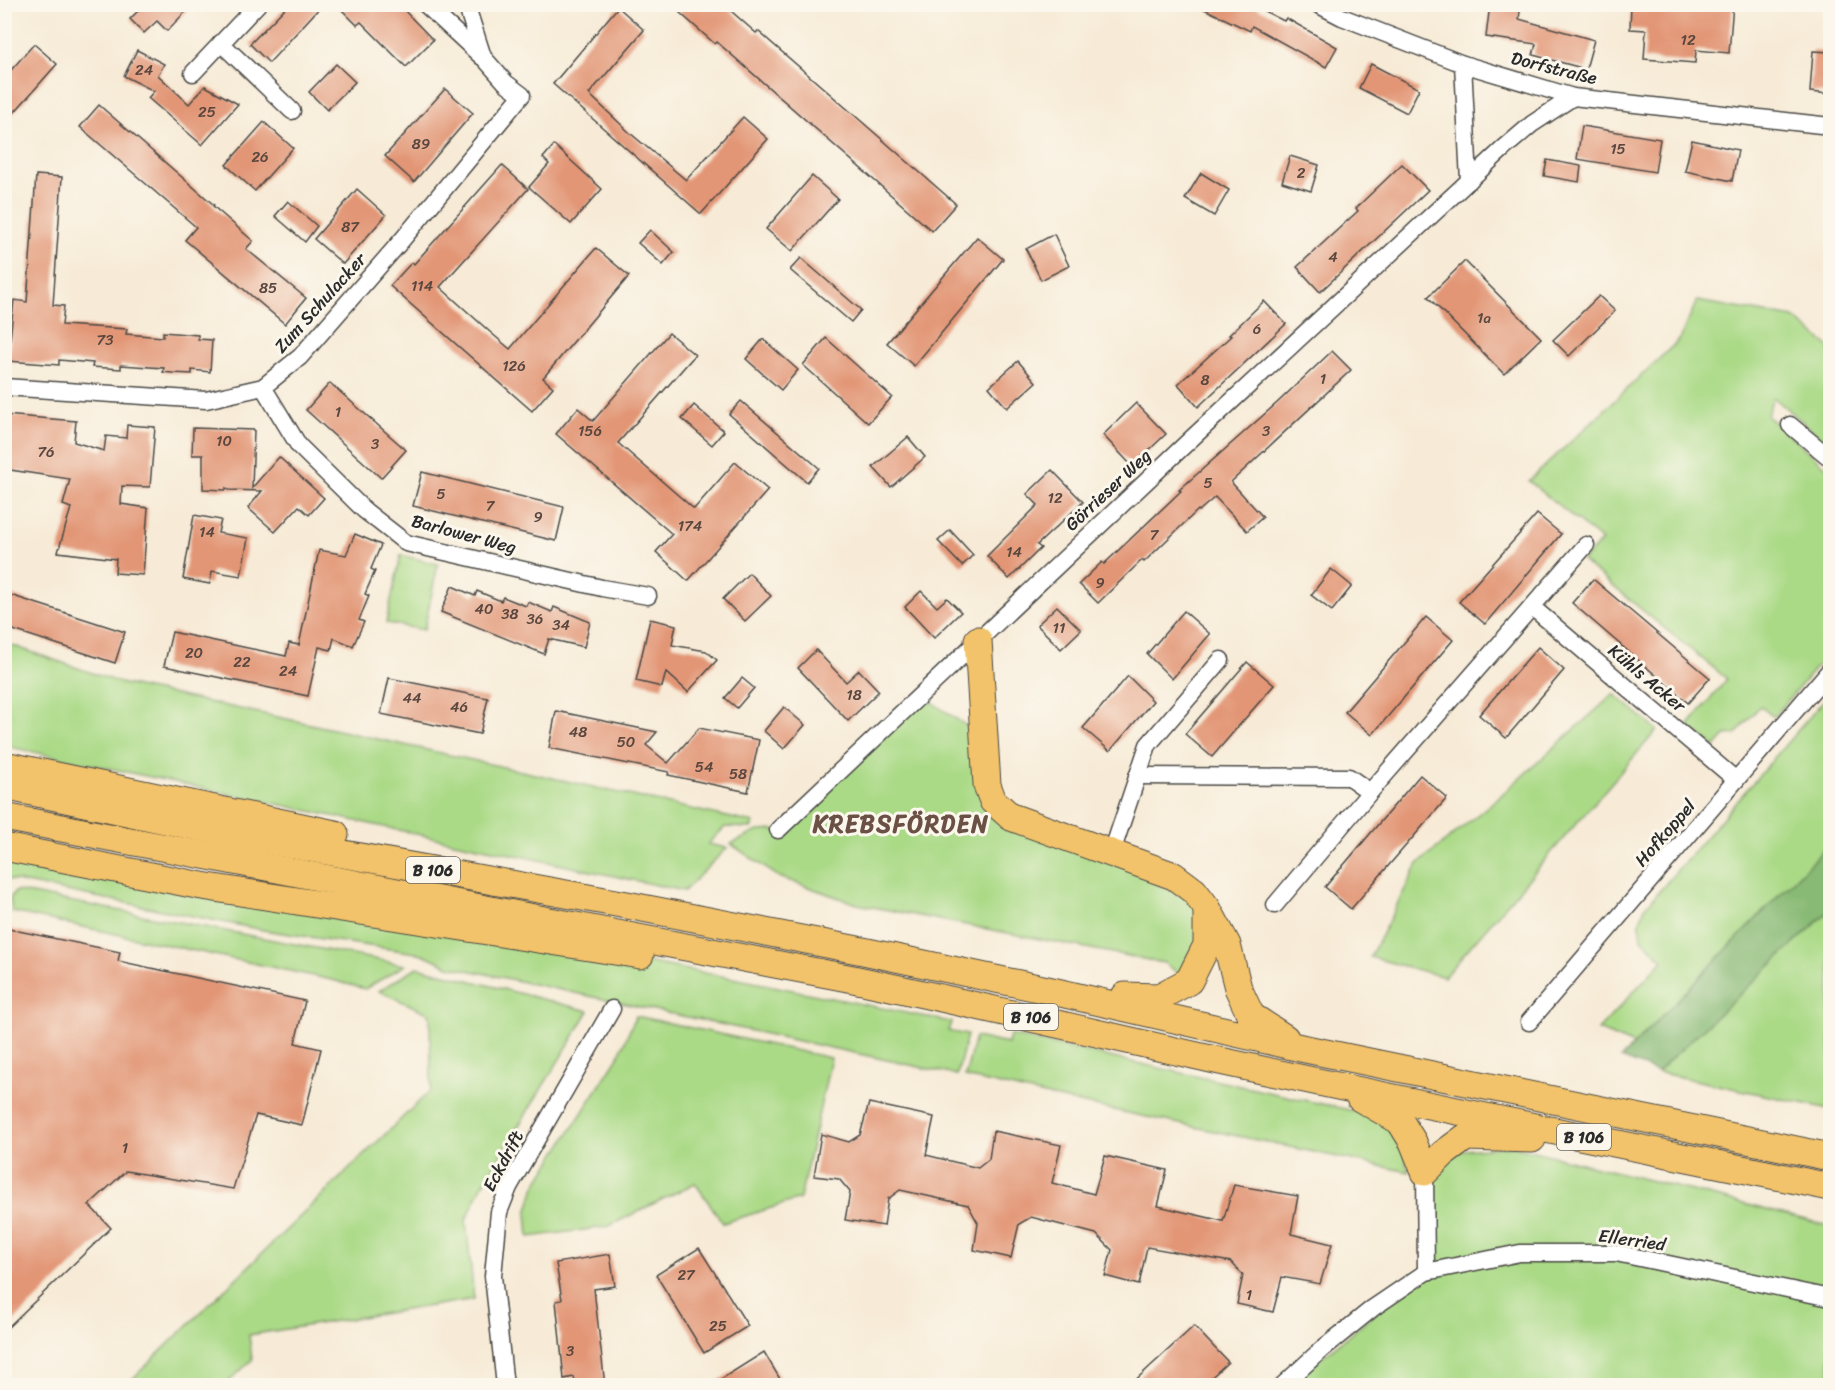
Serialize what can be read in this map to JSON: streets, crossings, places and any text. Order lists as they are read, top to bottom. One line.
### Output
{"streets":{"highway":["B 106"],"street":["Dorfstraße","Zum Schulacker","Görrieser Weg","Barlower Weg","Kühls Acker","Hofkoppel","Eckdrift","Ellerried"]},"crossings":[["Dorfstraße","Görrieser Weg"],["Zum Schulacker","Barlower Weg"],["Kühls Acker","Hofkoppel"]],"districts":["KREBSFÖRDEN"],"house_numbers":["12","24","25","89","15","26","2","87","4","114","85","1a","6","73","126","1","8","1","156","3","10","3","76","5","5","12","7","9","174","14","7","14","9","40","38","36","34","11","20","22","24","18","44","46","48","50","54","58","1","27","1","25","3"]}
